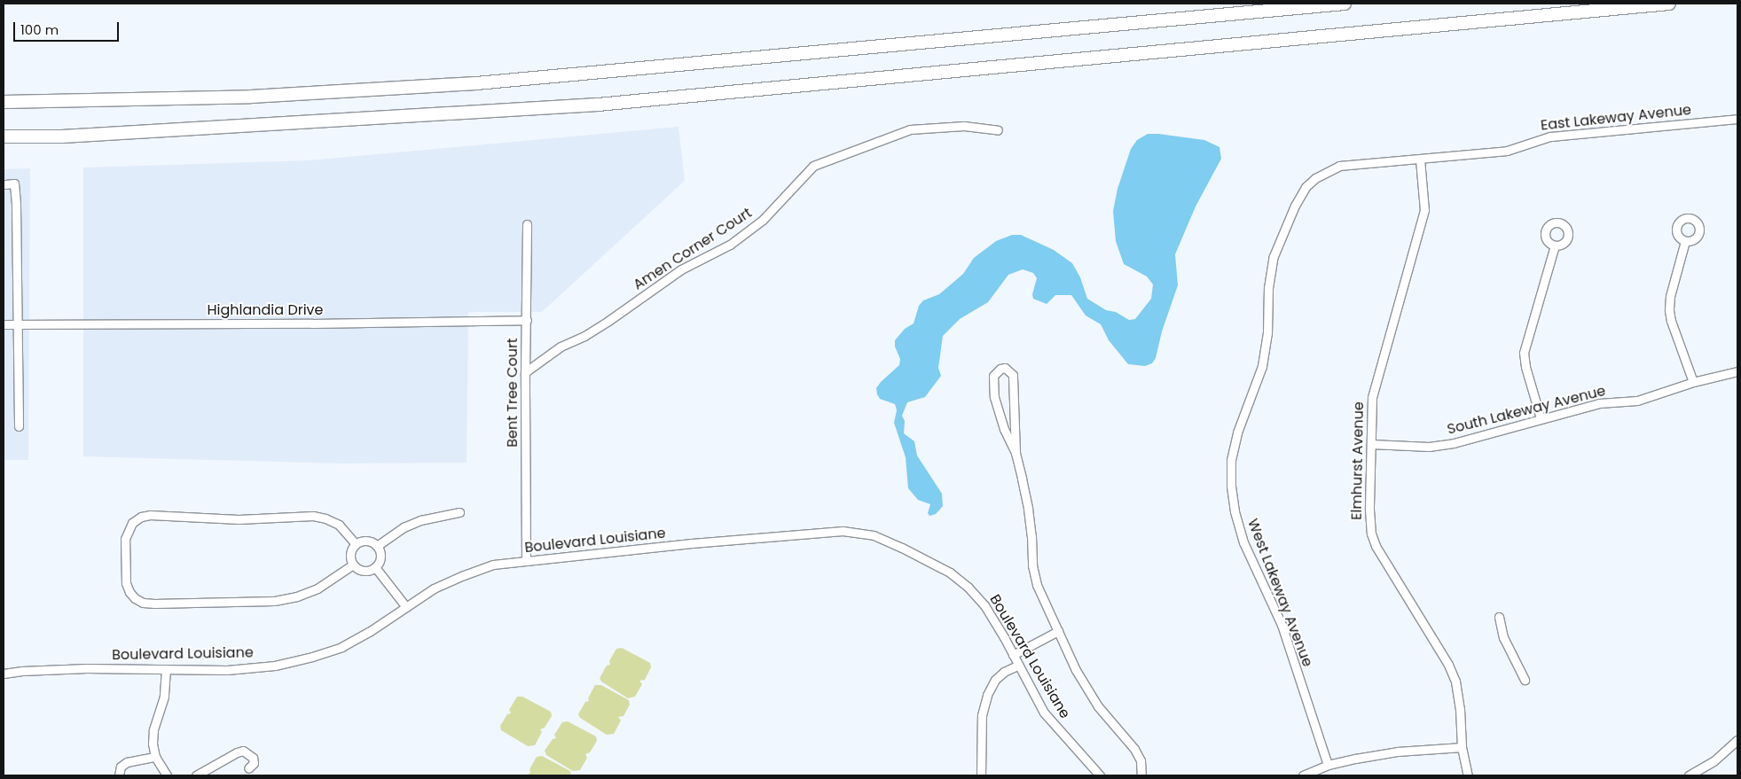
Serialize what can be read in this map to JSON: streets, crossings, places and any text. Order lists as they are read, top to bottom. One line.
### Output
{"streets":{"street":["East Lakeway Avenue","Amen Corner Court","Highlandia Drive","Bent Tree Court","South Lakeway Avenue","Elmhurst Avenue","Boulevard Louisiane","West Lakeway Avenue"]},"crossings":[["East Lakeway Avenue","Elmhurst Avenue"],["East Lakeway Avenue","West Lakeway Avenue"],["Amen Corner Court","Bent Tree Court"],["Highlandia Drive","Bent Tree Court"],["Bent Tree Court","Boulevard Louisiane"],["South Lakeway Avenue","Elmhurst Avenue"]],"scale_bar":"100 m"}
